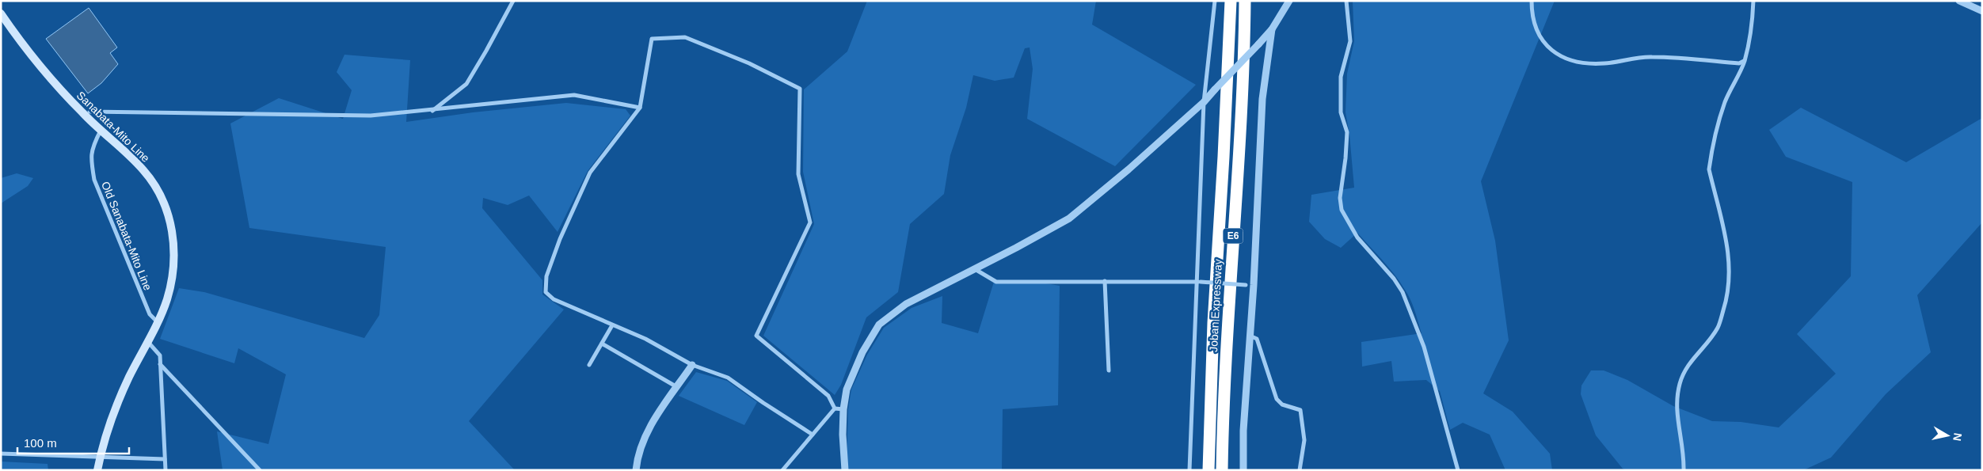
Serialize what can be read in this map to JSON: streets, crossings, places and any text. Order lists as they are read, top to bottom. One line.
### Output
{"streets":{"highway":["E6","Joban Expressway"],"main road":["Sanabata-Mito Line"],"street":["Old Sanabata-Mito Line"]},"crossings":[["Sanabata-Mito Line","Old Sanabata-Mito Line"]],"scale_bar":"100 m","north":"right"}
